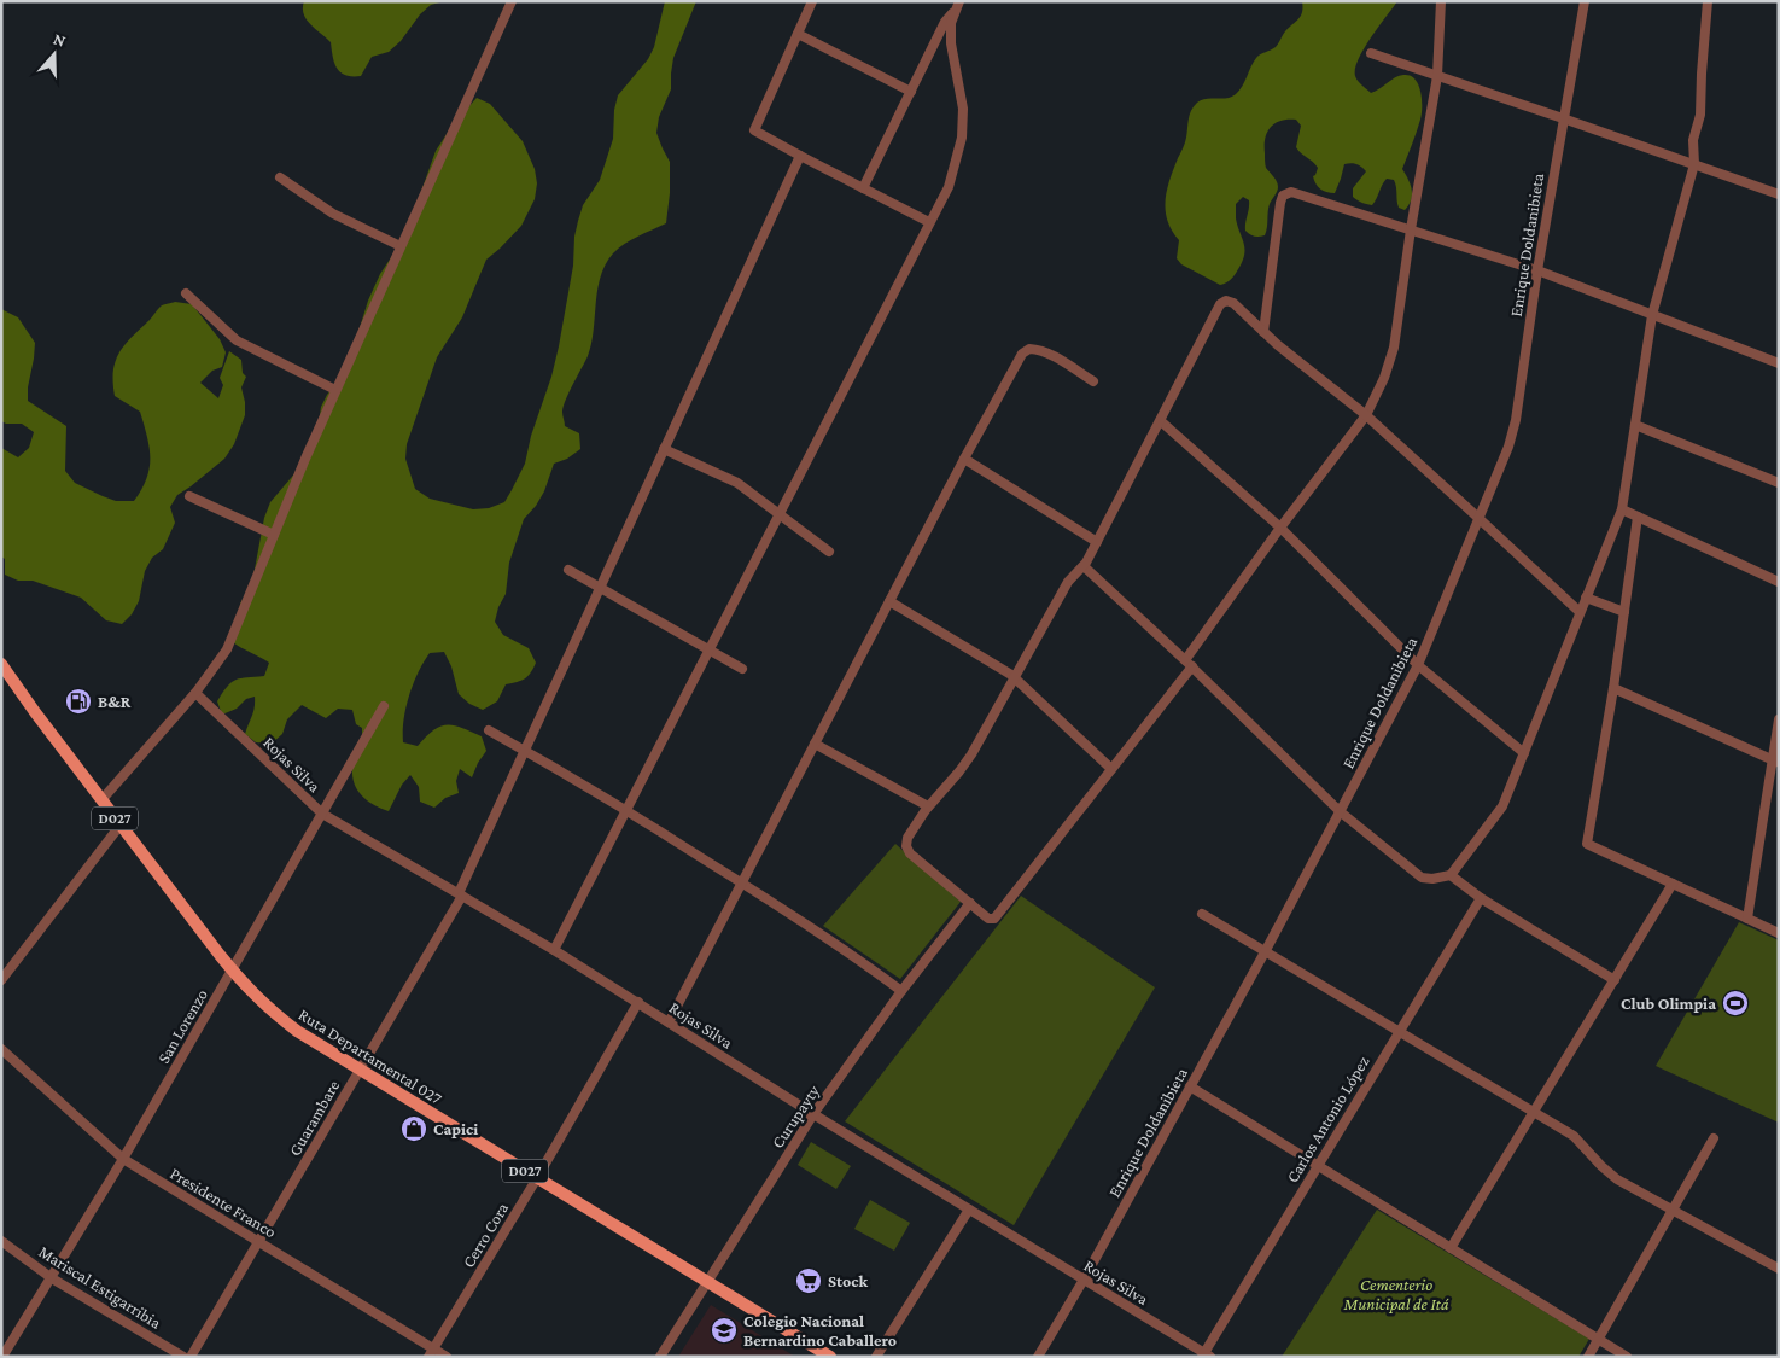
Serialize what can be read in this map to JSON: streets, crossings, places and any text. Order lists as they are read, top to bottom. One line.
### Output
{"streets":{"main road":["D027","Ruta Departamental 027"],"street":["Enrique Doldanibieta","Rojas Silva","San Lorenzo","Curupayty","Guarambare","Carlos Antonio López","Presidente Franco","Cerro Cora","Mariscal Estigarribia"]},"crossings":[["Enrique Doldanibieta","Rojas Silva"],["Rojas Silva","San Lorenzo"],["Rojas Silva","Curupayty"],["Rojas Silva","Guarambare"],["Rojas Silva","Carlos Antonio López"],["Rojas Silva","Cerro Cora"],["San Lorenzo","Ruta Departamental 027"],["San Lorenzo","Presidente Franco"],["San Lorenzo","Mariscal Estigarribia"],["Ruta Departamental 027","Curupayty"],["Ruta Departamental 027","Guarambare"],["Ruta Departamental 027","Cerro Cora"],["Guarambare","Presidente Franco"],["Presidente Franco","Cerro Cora"]],"parks":["Cementerio Municipal de Itá"],"places":{"fuel station":["B&R"],"sports":["Club Olimpia"],"shop":["Capici"],"supermarket":["Stock"],"school or university":["Colegio Nacional Bernardino Caballero"]},"north":"top"}
